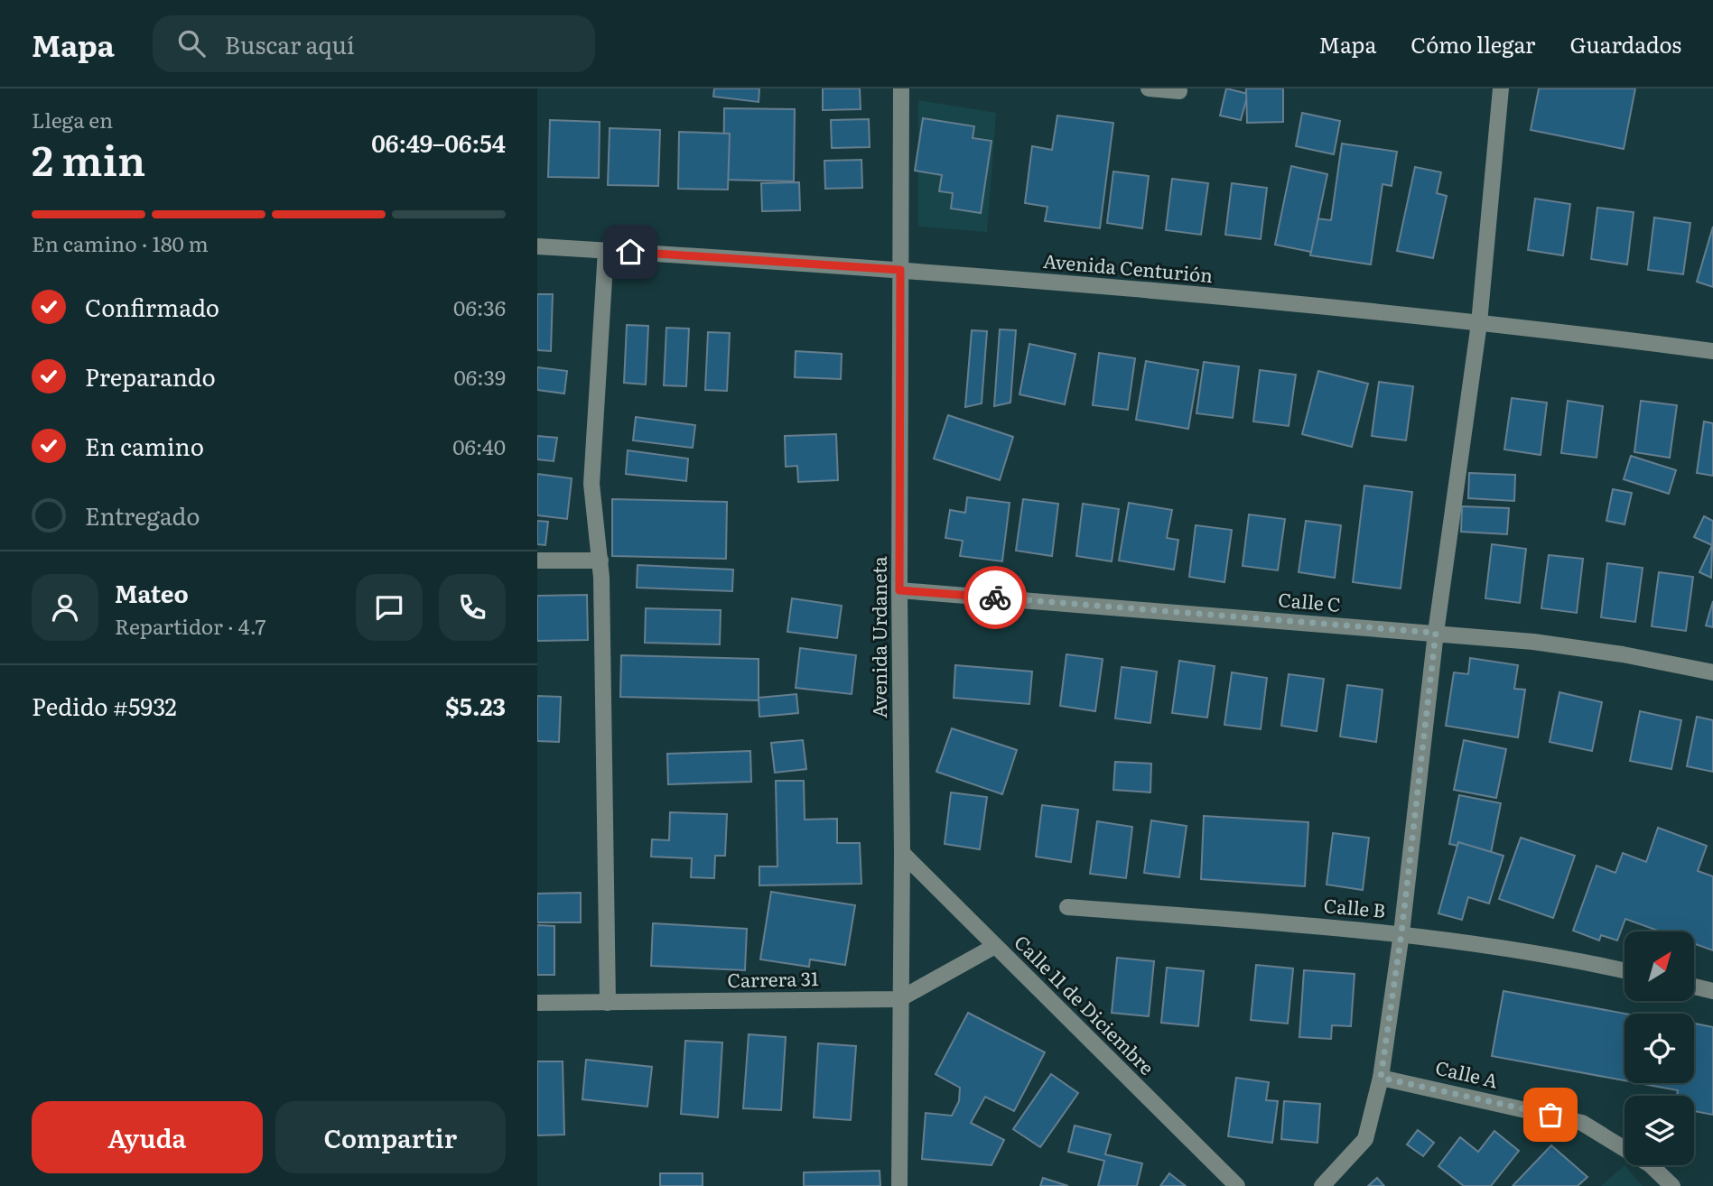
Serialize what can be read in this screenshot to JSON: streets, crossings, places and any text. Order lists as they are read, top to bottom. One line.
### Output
{"streets":{"street":["Avenida Centurión","Calle C","Avenida Urdaneta","Calle B","Carrera 31","Calle 11 de Diciembre","Calle A"]},"crossings":[["Avenida Centurión","Avenida Urdaneta"],["Calle C","Avenida Urdaneta"],["Avenida Urdaneta","Carrera 31"],["Avenida Urdaneta","Calle 11 de Diciembre"],["Carrera 31","Calle 11 de Diciembre"]],"north":"top right","page":{"header":"Mapa","search":"Buscar aquí","nav":["Mapa","Cómo llegar","Guardados"],"heading":["2 min","Llega en","06:49–06:54"],"panel":["Mateo","Repartidor · 4.7","Pedido #5932","$5.23"],"bar":"En camino · 180 m","list":[["Confirmado","06:36"],["Preparando","06:39"],["En camino","06:40"],"Entregado"],"buttons":["Ayuda","Compartir"]}}
